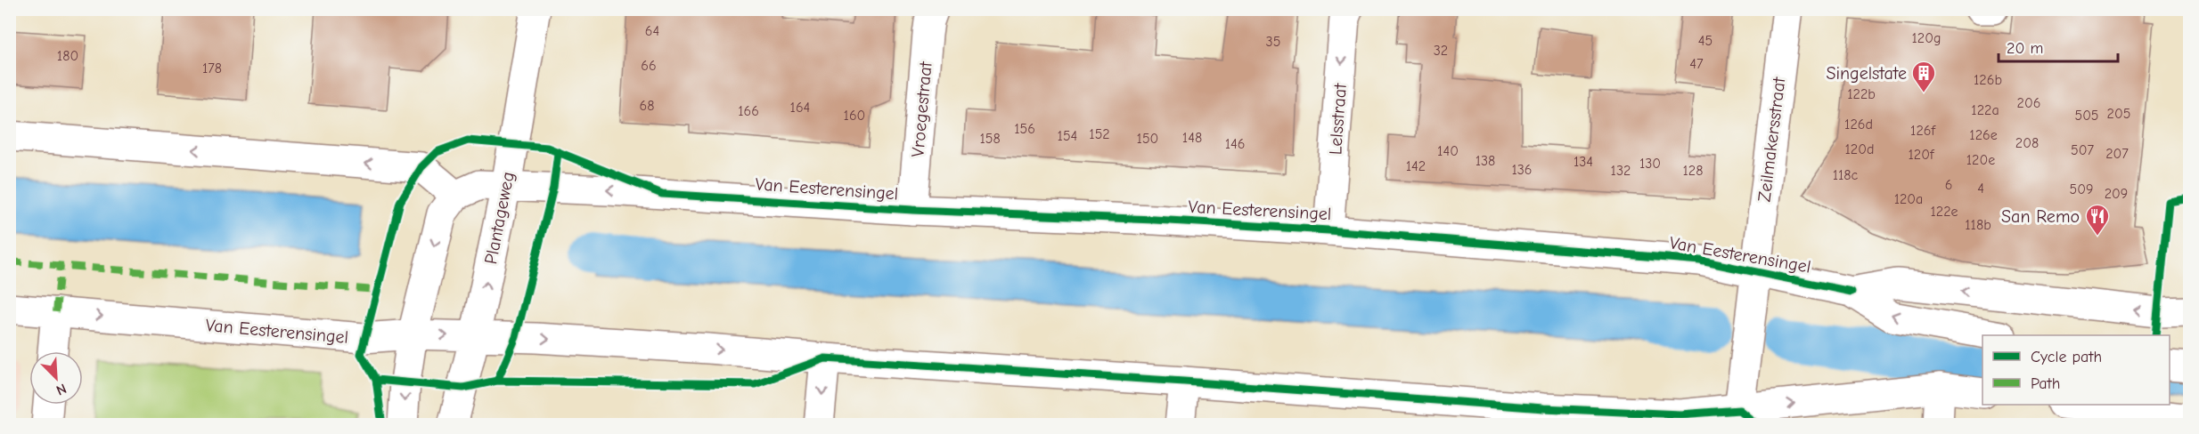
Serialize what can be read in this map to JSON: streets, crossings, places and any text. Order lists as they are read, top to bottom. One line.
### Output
{"streets":{"street":["Vroegestraat","Lelsstraat","Zeilmakersstraat","Van Eesterensingel","Plantageweg"]},"crossings":[["Vroegestraat","Van Eesterensingel"],["Lelsstraat","Van Eesterensingel"],["Zeilmakersstraat","Van Eesterensingel"],["Van Eesterensingel","Plantageweg"]],"one_way":["Lelsstraat"],"places":{"building":["Singelstate"],"restaurant":["San Remo"]},"house_numbers":["64","120g","45","35","32","180","47","66","178","126b","122b","206","68","164","122a","166","205","160","505","126d","156","126f","152","126e","154","148","158","150","208","146","120d","507","140","207","120f","120e","138","134","130","142","136","132","128","118c","6","4","509","209","120a","122e","118b"],"legend":["Cycle path","Path"],"scale_bar":"20 m","north":"bottom right"}
